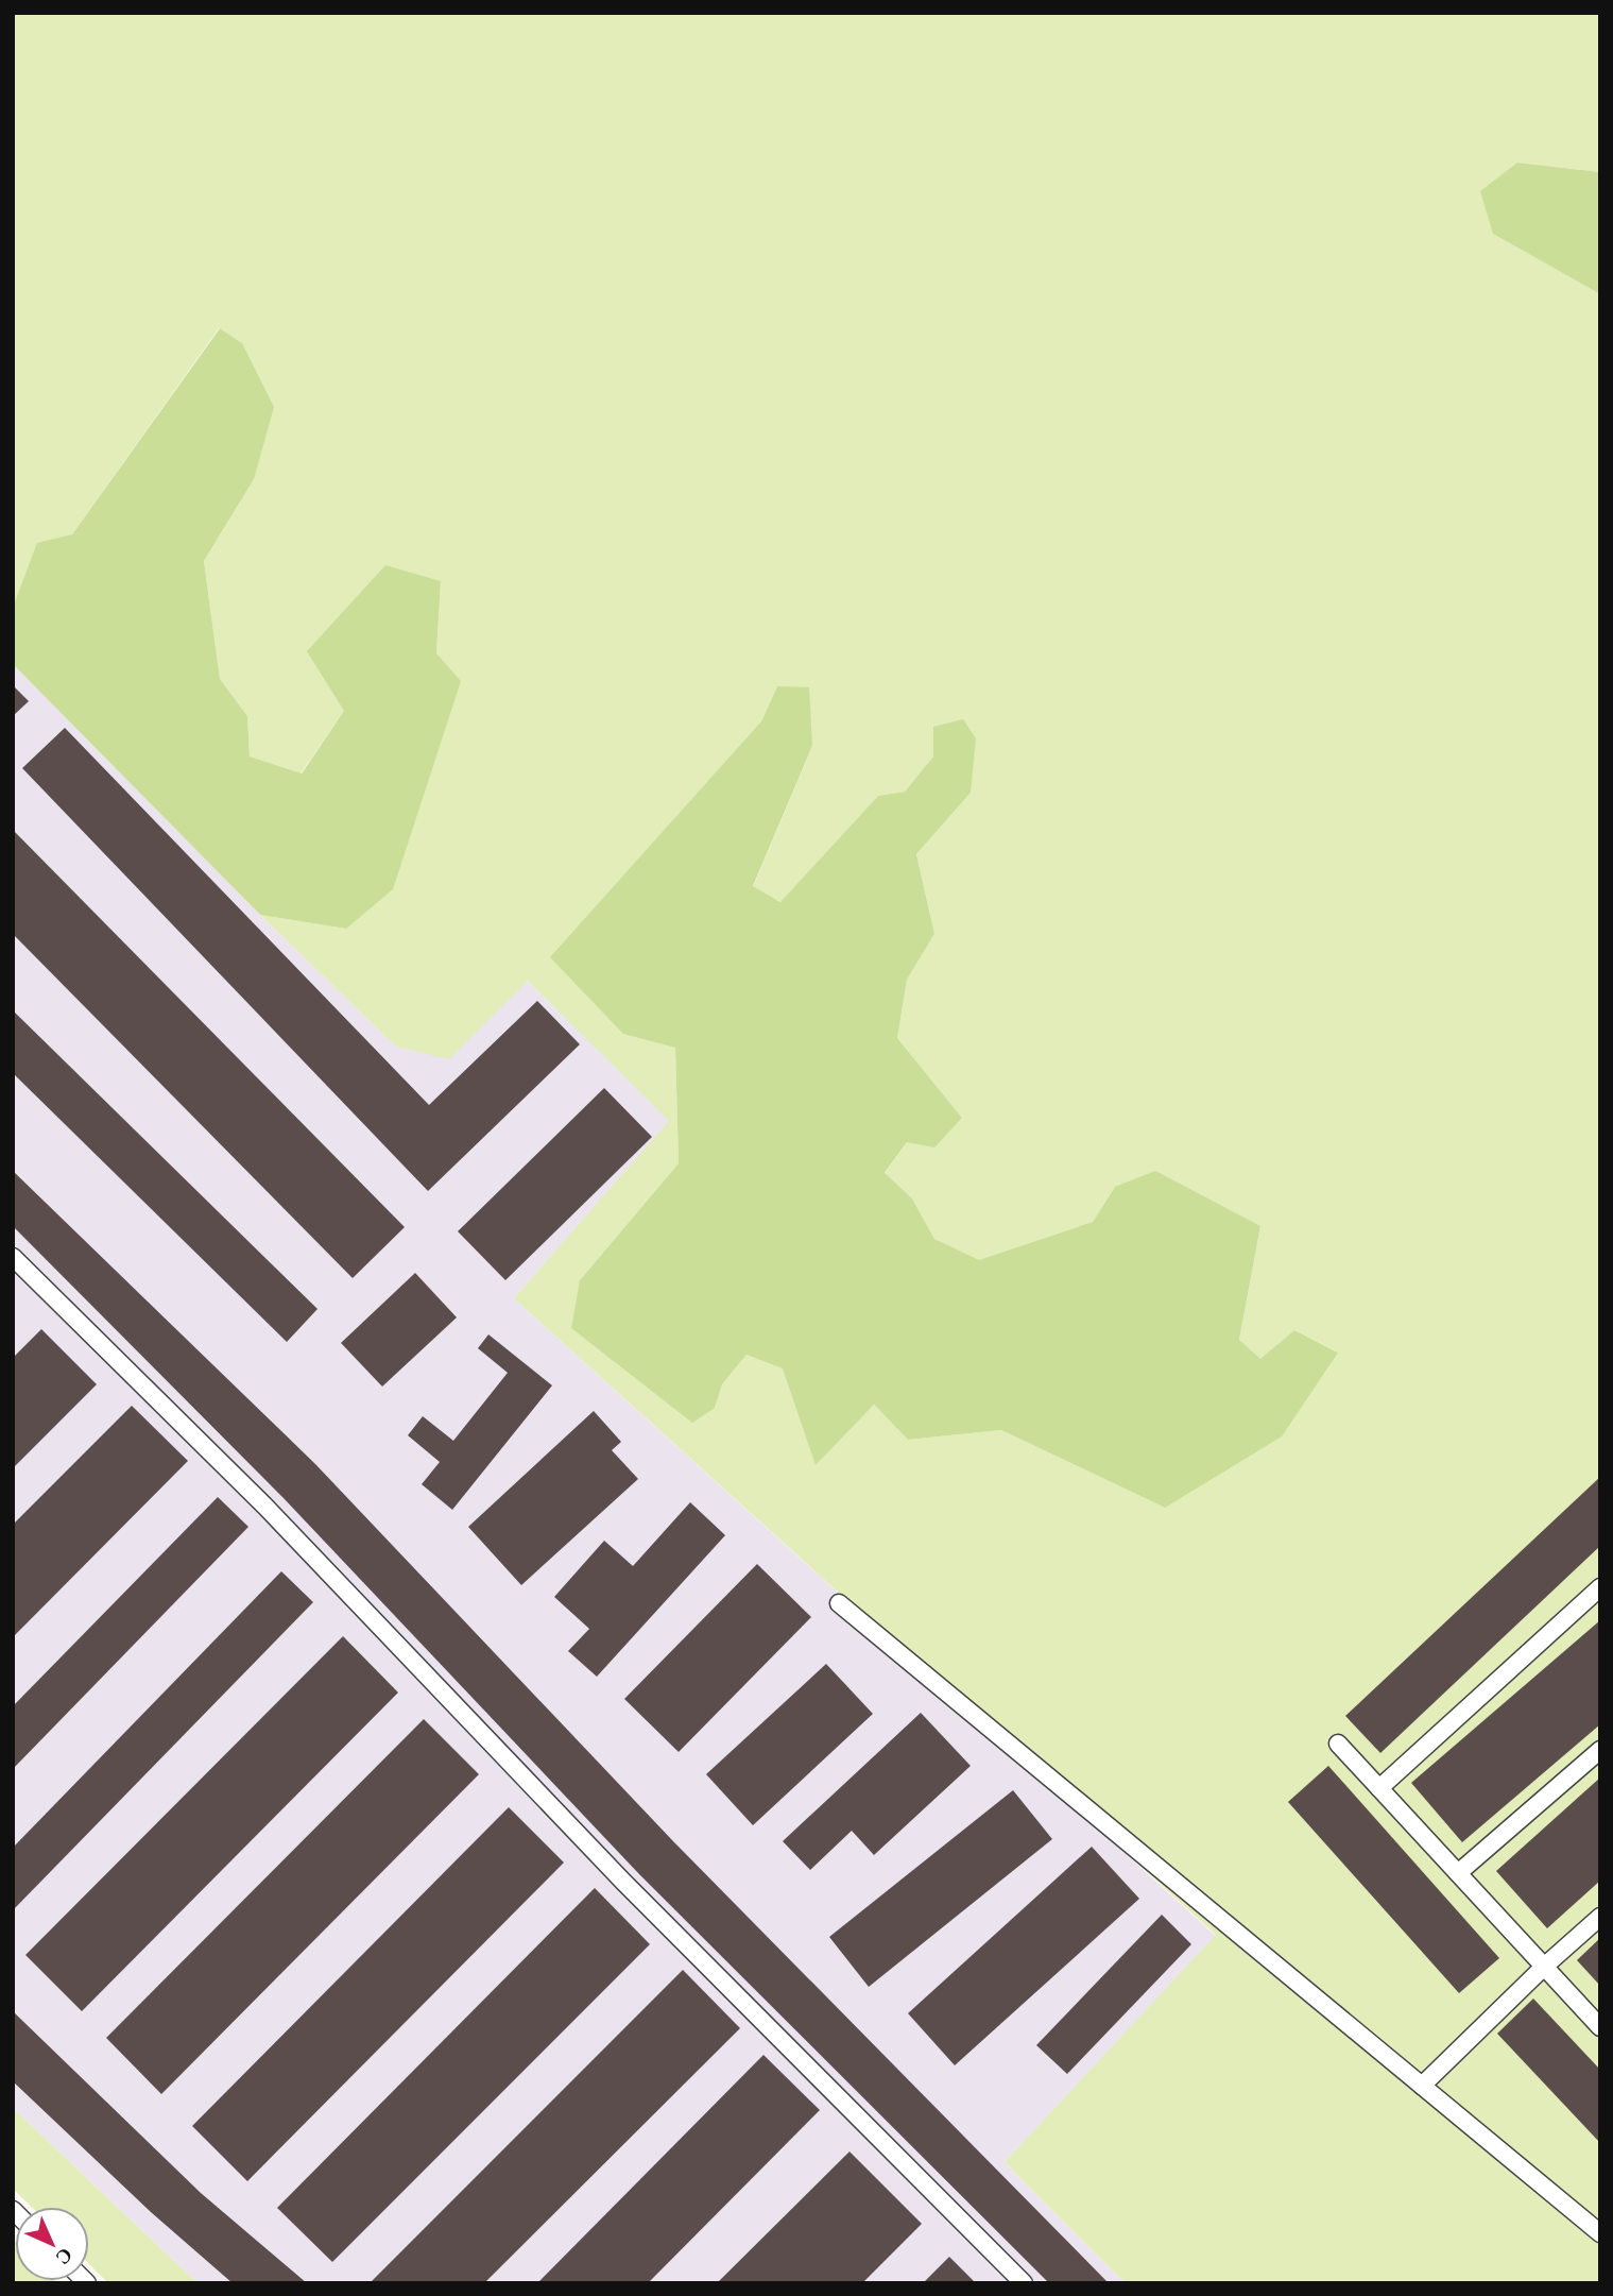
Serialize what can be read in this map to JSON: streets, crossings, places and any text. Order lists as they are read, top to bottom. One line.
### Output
{"north":"bottom right"}
